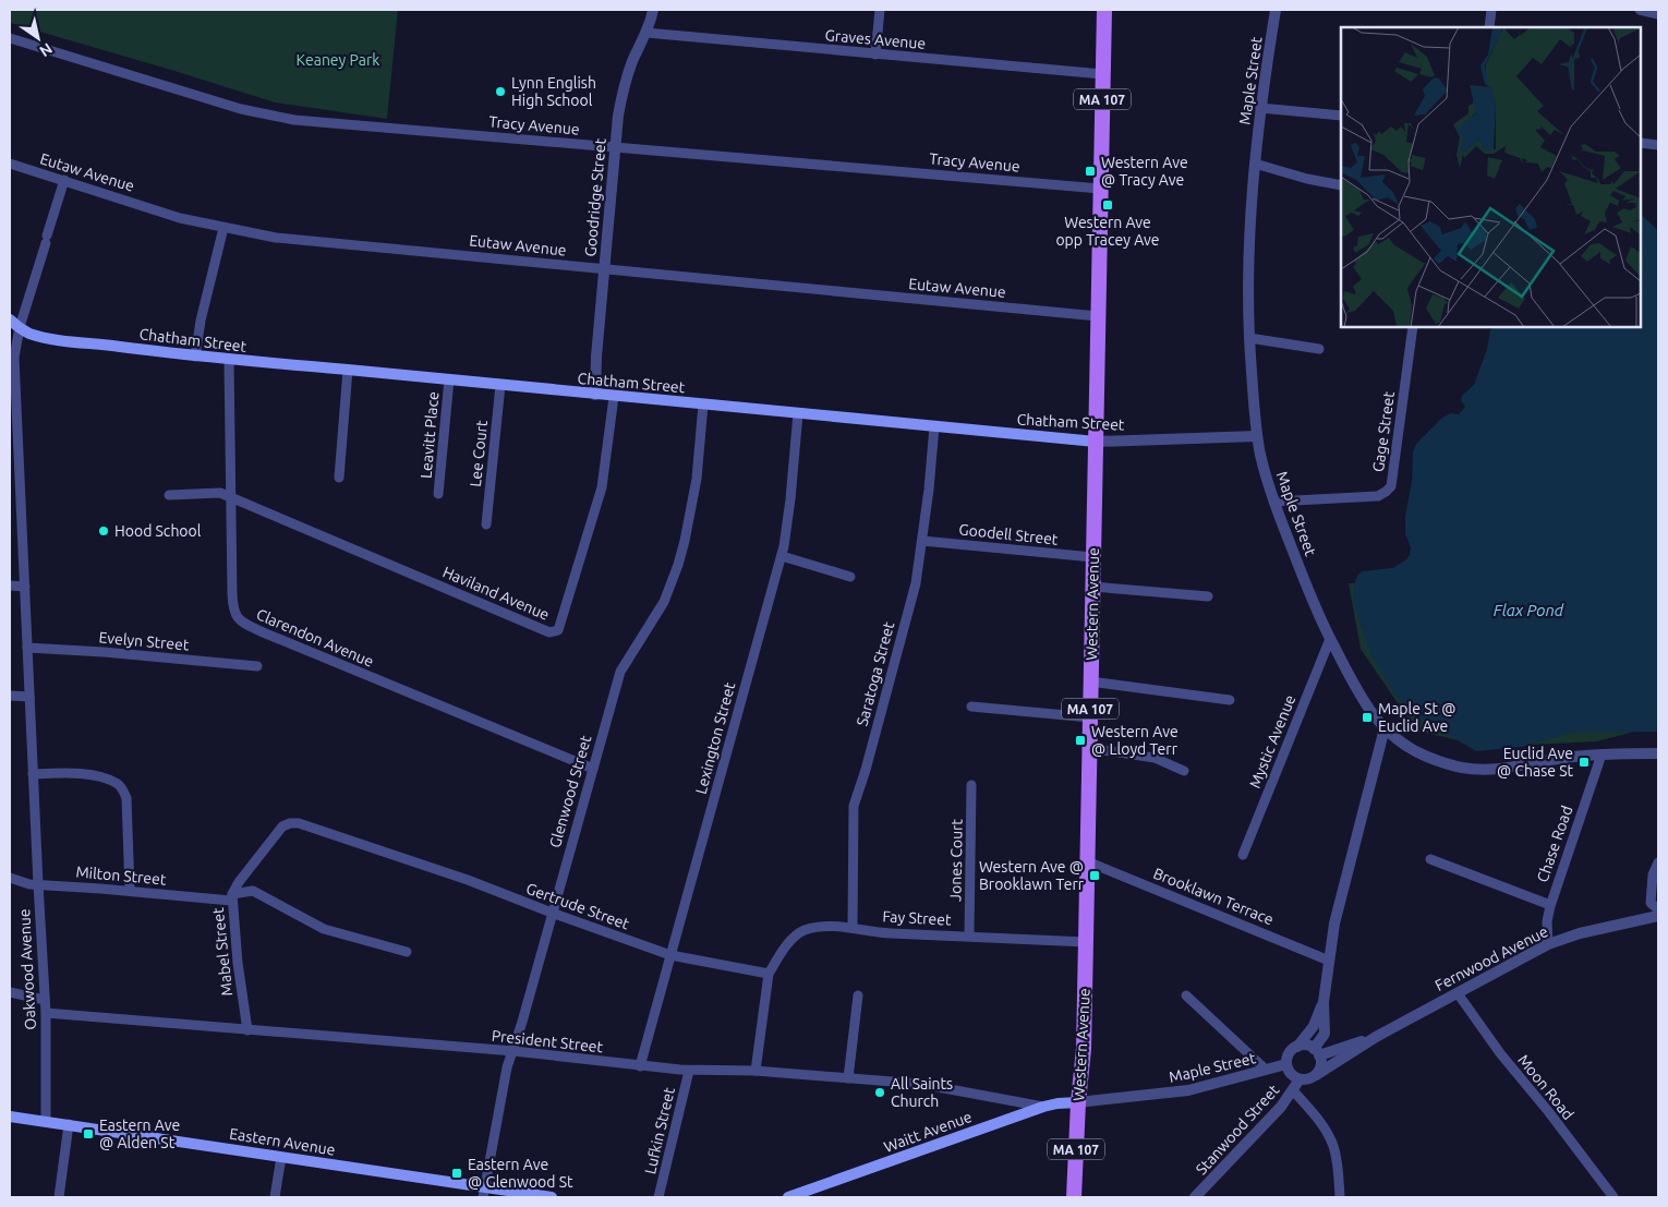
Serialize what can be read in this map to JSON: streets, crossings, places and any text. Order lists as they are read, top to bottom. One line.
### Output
{"streets":{"main road":["MA 107","Chatham Street","Western Avenue","Waitt Avenue","Eastern Avenue"],"street":["Graves Avenue","Maple Street","Tracy Avenue","Eutaw Avenue","Goodridge Street","Gage Street","Leavitt Place","Lee Court","Goodell Street","Haviland Avenue","Clarendon Avenue","Evelyn Street","Saratoga Street","Lexington Street","Mystic Avenue","Glenwood Street","Chase Road","Jones Court","Milton Street","Brooklawn Terrace","Gertrude Street","Fay Street","Mabel Street","Fernwood Avenue","Oakwood Avenue","President Street","Moon Road","Stanwood Street","Lufkin Street"]},"crossings":[["Graves Avenue","Goodridge Street"],["Graves Avenue","Western Avenue"],["Maple Street","Chatham Street"],["Maple Street","Gage Street"],["Maple Street","Western Avenue"],["Maple Street","Mystic Avenue"],["Maple Street","Chase Road"],["Maple Street","Fernwood Avenue"],["Maple Street","Stanwood Street"],["Maple Street","Waitt Avenue"],["Tracy Avenue","Goodridge Street"],["Tracy Avenue","Western Avenue"],["Eutaw Avenue","Goodridge Street"],["Eutaw Avenue","Western Avenue"],["Eutaw Avenue","Oakwood Avenue"],["Goodridge Street","Chatham Street"],["Chatham Street","Leavitt Place"],["Chatham Street","Lee Court"],["Chatham Street","Haviland Avenue"],["Chatham Street","Western Avenue"],["Chatham Street","Clarendon Avenue"],["Chatham Street","Saratoga Street"],["Chatham Street","Lexington Street"],["Chatham Street","Glenwood Street"],["Chatham Street","Oakwood Avenue"],["Goodell Street","Western Avenue"],["Goodell Street","Saratoga Street"],["Haviland Avenue","Clarendon Avenue"],["Western Avenue","Brooklawn Terrace"],["Western Avenue","Fay Street"],["Western Avenue","Waitt Avenue"],["Clarendon Avenue","Glenwood Street"],["Evelyn Street","Oakwood Avenue"],["Saratoga Street","Fay Street"],["Lexington Street","Gertrude Street"],["Lexington Street","President Street"],["Glenwood Street","Gertrude Street"],["Glenwood Street","President Street"],["Glenwood Street","Eastern Avenue"],["Chase Road","Fernwood Avenue"],["Jones Court","Fay Street"],["Milton Street","Mabel Street"],["Milton Street","Oakwood Avenue"],["Gertrude Street","Fay Street"],["Gertrude Street","Mabel Street"],["Mabel Street","President Street"],["Fernwood Avenue","Moon Road"],["Fernwood Avenue","Stanwood Street"],["Oakwood Avenue","President Street"],["Oakwood Avenue","Eastern Avenue"],["President Street","Lufkin Street"],["President Street","Waitt Avenue"]],"water":["Flax Pond"],"parks":["Keaney Park"],"places":{"other":["Lynn English High School","Hood School","All Saints Church"],"transit":["Western Ave @ Tracy Ave","Western Ave opp Tracey Ave","Maple St @ Euclid Ave","Western Ave @ Lloyd Terr","Euclid Ave @ Chase St","Western Ave @ Brooklawn Terr","Eastern Ave @ Alden St","Eastern Ave @ Glenwood St"]},"north":"bottom right"}
